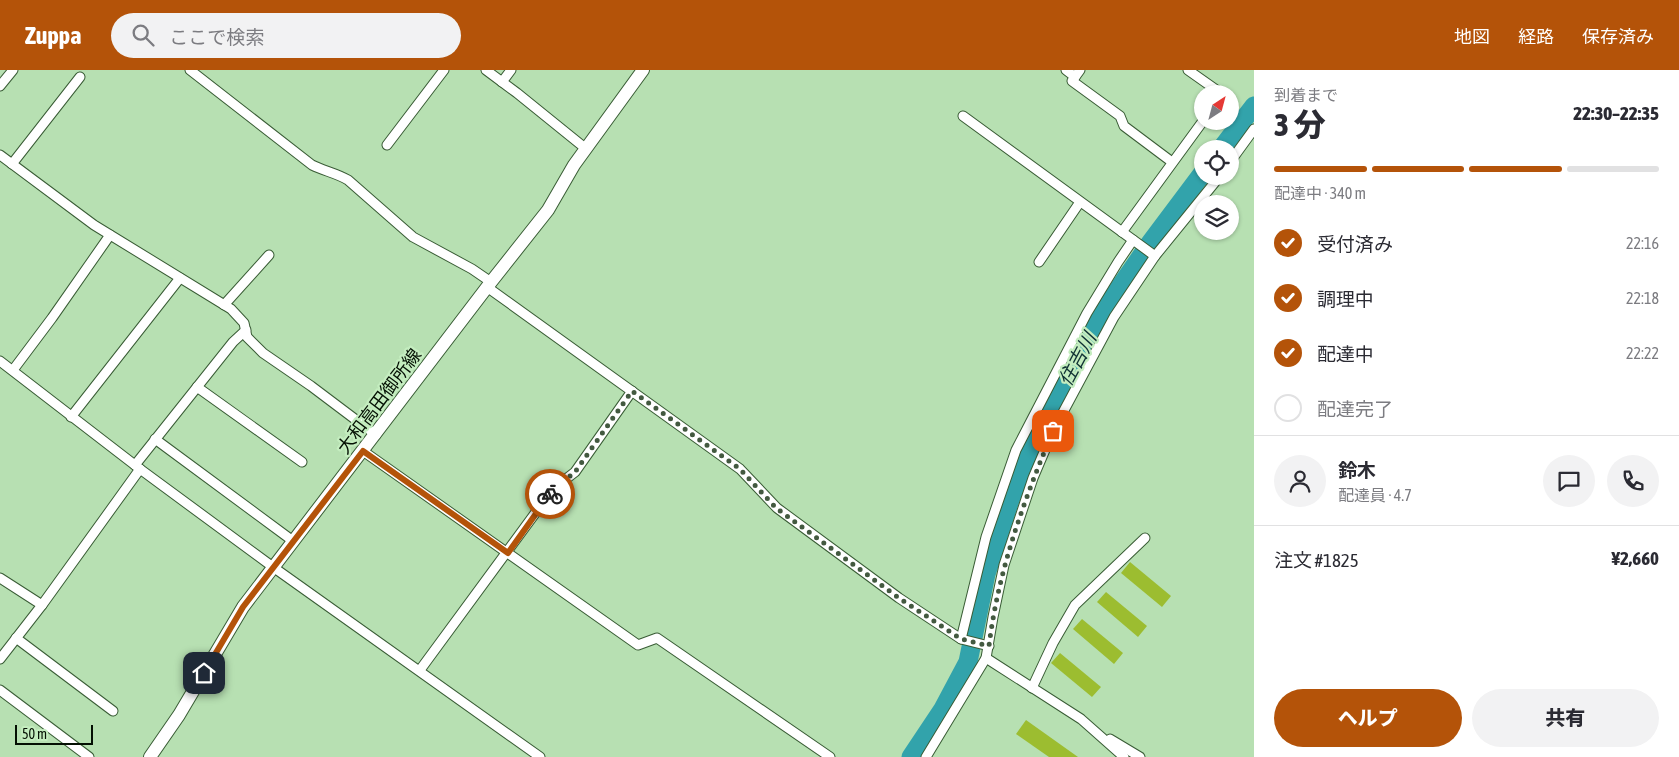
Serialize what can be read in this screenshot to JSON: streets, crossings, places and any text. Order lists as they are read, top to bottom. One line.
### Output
{"streets":{"main road":["大和高田御所線"]},"water":["住吉川"],"scale_bar":"50 m","north":"top right","page":{"header":"Zuppa","search":"ここで検索","nav":["地図","経路","保存済み"],"heading":["3 分","到着まで","22:30–22:35"],"panel":["鈴木","配達員 · 4.7","注文 #1825","¥2,660"],"bar":"配達中 · 340 m","list":[["受付済み","22:16"],["調理中","22:18"],["配達中","22:22"],"配達完了"],"buttons":["ヘルプ","共有"],"scale":"50 m"}}
